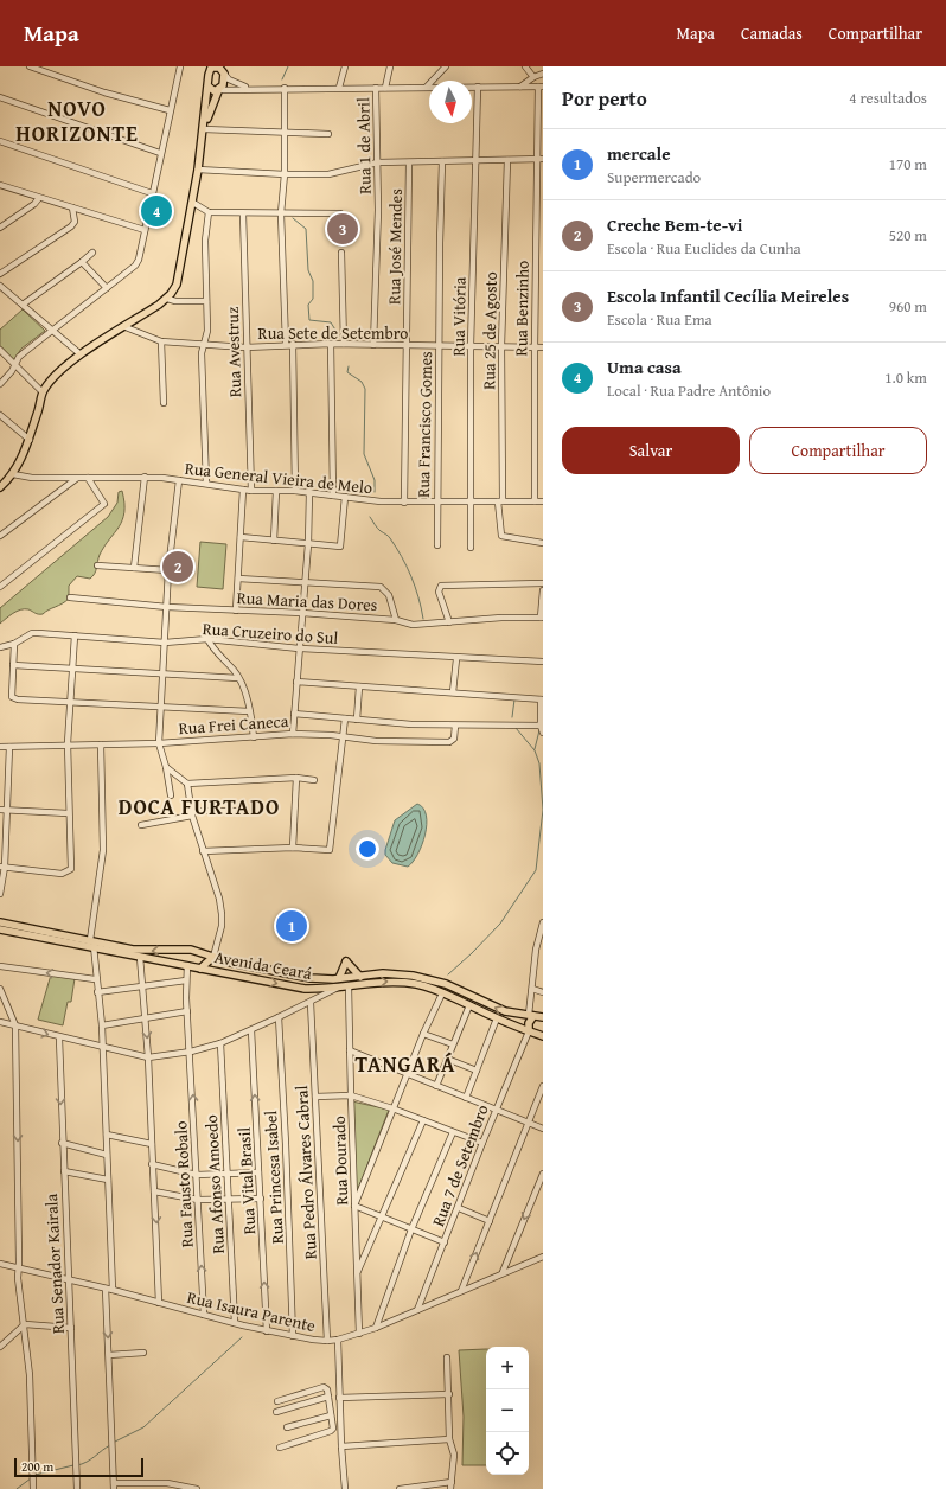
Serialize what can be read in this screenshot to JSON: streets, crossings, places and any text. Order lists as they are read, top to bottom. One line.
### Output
{"streets":{"main road":["Avenida Ceará"],"street":["Rua 1 de Abril","Rua José Mendes","Rua Benzinho","Rua Vitória","Rua 25 de Agosto","Rua Sete de Setembro","Rua Avestruz","Rua Francisco Gomes","Rua General Vieira de Melo","Rua Maria das Dores","Rua Cruzeiro do Sul","Rua Frei Caneca","Rua Dourado","Rua 7 de Setembro","Rua Pedro Álvares Cabral","Rua Princesa Isabel","Rua Vital Brasil","Rua Fausto Robalo","Rua Afonso Amoedo","Rua Senador Kairala","Rua Isaura Parente"]},"crossings":[["Rua 1 de Abril","Rua Sete de Setembro"],["Rua José Mendes","Rua Sete de Setembro"],["Rua José Mendes","Rua General Vieira de Melo"],["Rua Benzinho","Rua Sete de Setembro"],["Rua Benzinho","Rua General Vieira de Melo"],["Rua Vitória","Rua Sete de Setembro"],["Rua Vitória","Rua General Vieira de Melo"],["Rua 25 de Agosto","Rua Sete de Setembro"],["Rua 25 de Agosto","Rua General Vieira de Melo"],["Rua Sete de Setembro","Rua Avestruz"],["Rua Sete de Setembro","Rua Francisco Gomes"],["Rua Avestruz","Rua General Vieira de Melo"],["Rua Francisco Gomes","Rua General Vieira de Melo"],["Avenida Ceará","Rua Dourado"],["Avenida Ceará","Rua 7 de Setembro"],["Avenida Ceará","Rua Fausto Robalo"],["Rua Dourado","Rua Isaura Parente"],["Rua 7 de Setembro","Rua Isaura Parente"],["Rua Pedro Álvares Cabral","Rua Isaura Parente"],["Rua Princesa Isabel","Rua Isaura Parente"],["Rua Vital Brasil","Rua Isaura Parente"],["Rua Fausto Robalo","Rua Isaura Parente"],["Rua Afonso Amoedo","Rua Isaura Parente"],["Rua Senador Kairala","Rua Isaura Parente"]],"one_way":["Rua Vital Brasil"],"districts":["NOVO HORIZONTE","DOCA FURTADO","TANGARÁ"],"scale_bar":"200 m","north":"bottom","page":{"header":"Mapa","nav":["Mapa","Camadas","Compartilhar"],"heading":["Por perto","4 resultados"],"list":[{"mark":"1","name":"mercale","note":"Supermercado","value":"170 m"},{"mark":"2","name":"Creche Bem-te-vi","note":"Escola · Rua Euclides da Cunha","value":"520 m"},{"mark":"3","name":"Escola Infantil Cecília Meireles","note":"Escola · Rua Ema","value":"960 m"},{"mark":"4","name":"Uma casa","note":"Local · Rua Padre Antônio","value":"1.0 km"}],"pins":["4","3","2","1"],"buttons":["Salvar","Compartilhar"],"map_buttons":["+","−"],"scale":"200 m"}}
